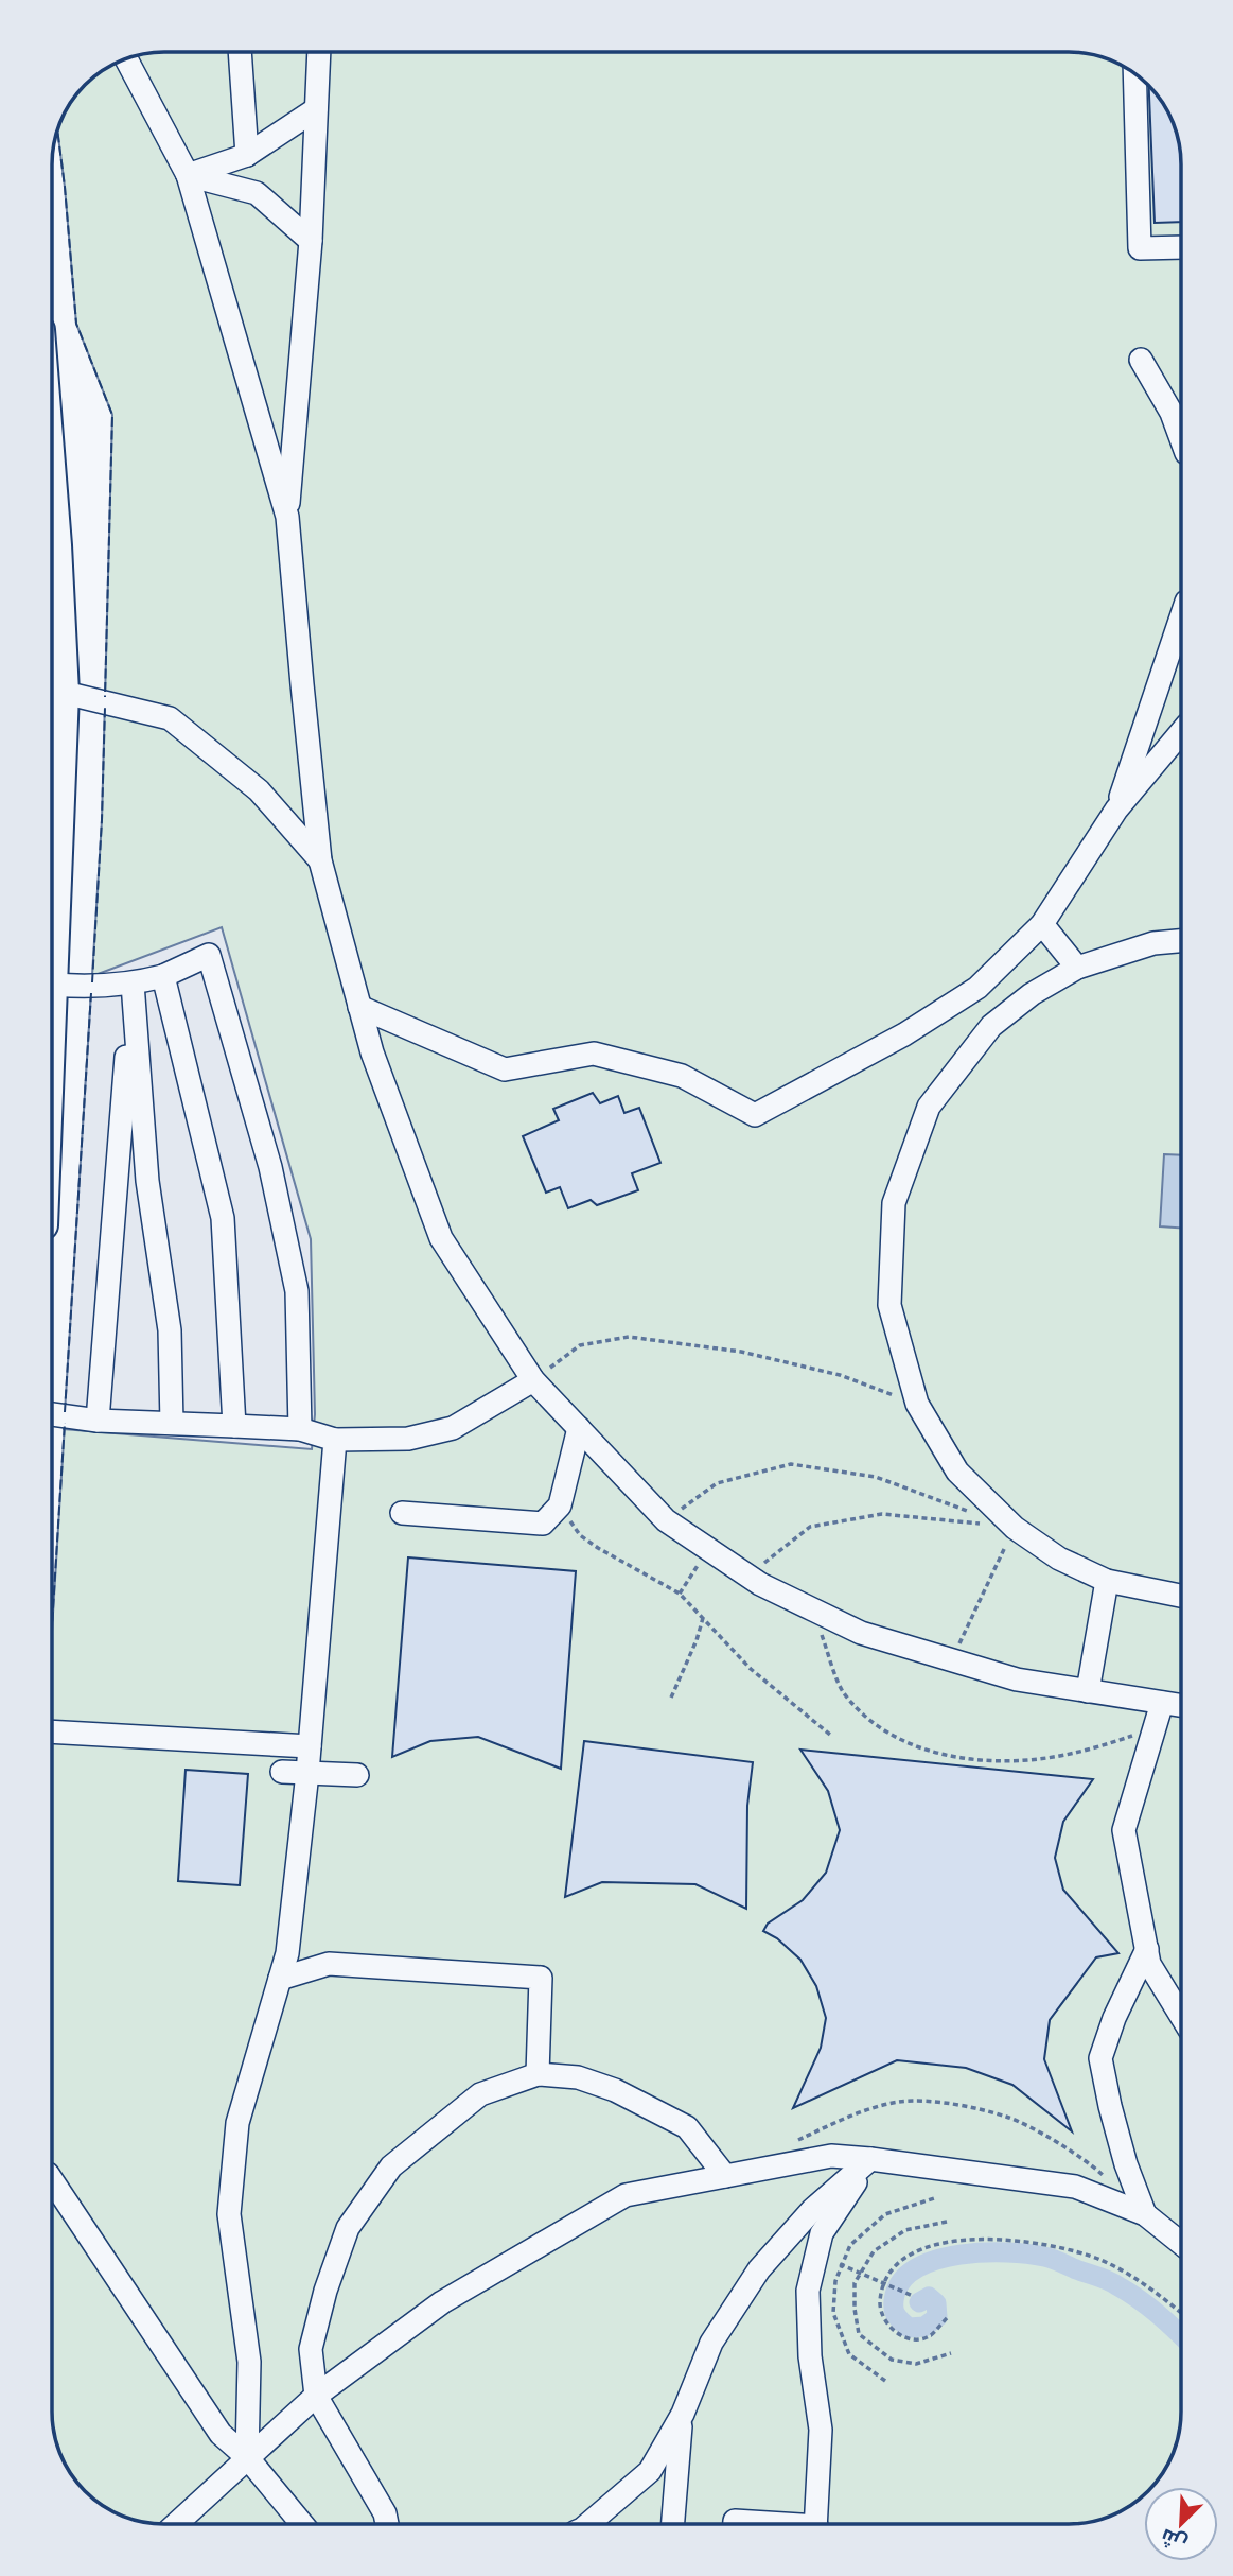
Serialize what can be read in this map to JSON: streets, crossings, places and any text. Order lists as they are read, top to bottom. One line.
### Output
{"north":"bottom left"}
